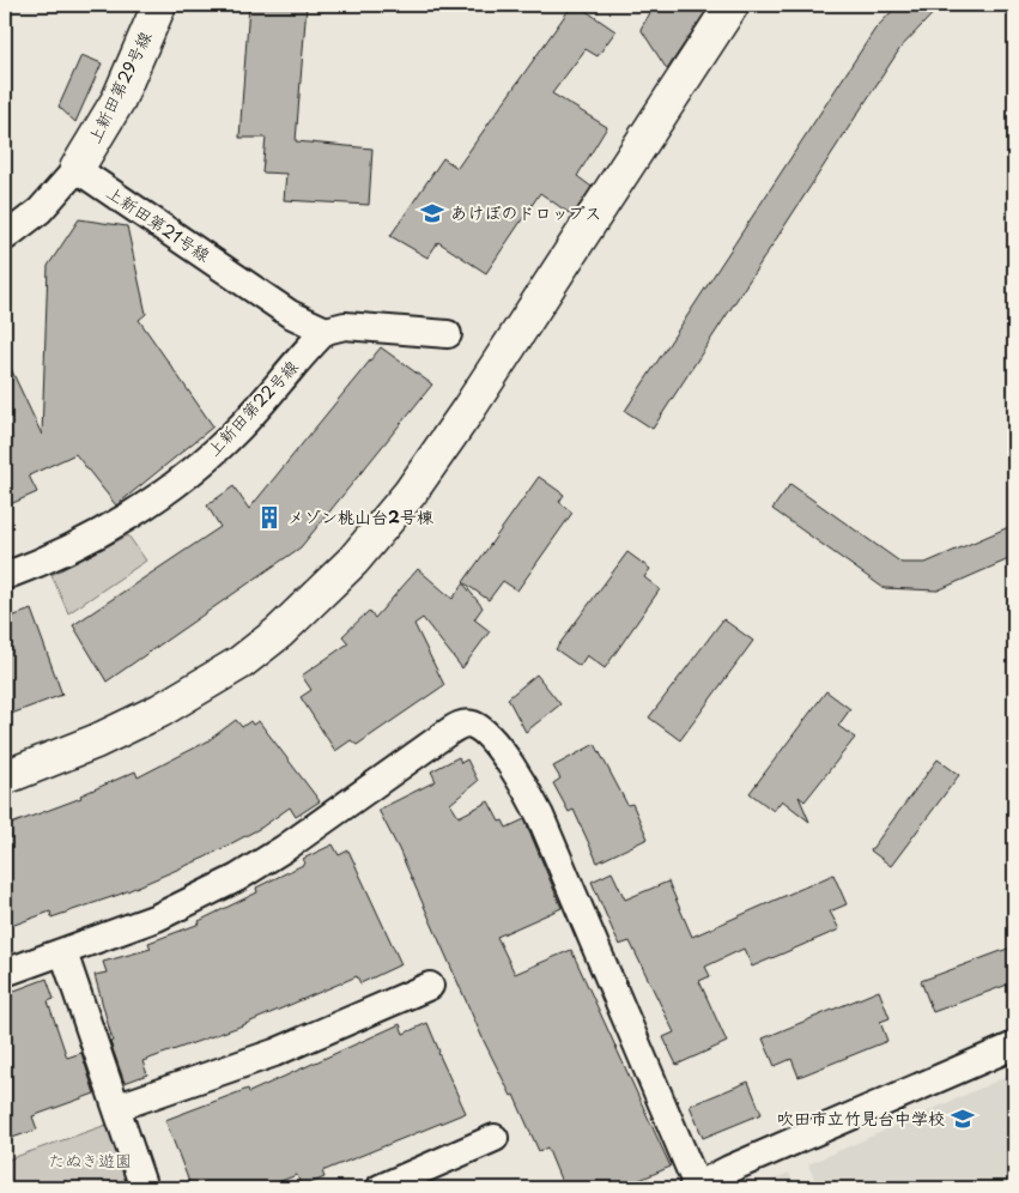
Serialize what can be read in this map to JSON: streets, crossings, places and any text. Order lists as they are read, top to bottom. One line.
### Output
{"streets":{"street":["上新田第29号線","上新田第21号線","上新田第22号線"]},"crossings":[["上新田第29号線","上新田第21号線"],["上新田第21号線","上新田第22号線"]],"parks":["たぬき遊園"],"places":{"school or university":["あけぼのドロップス","吹田市立竹見台中学校"],"building":["メゾン桃山台2号棟"]}}
